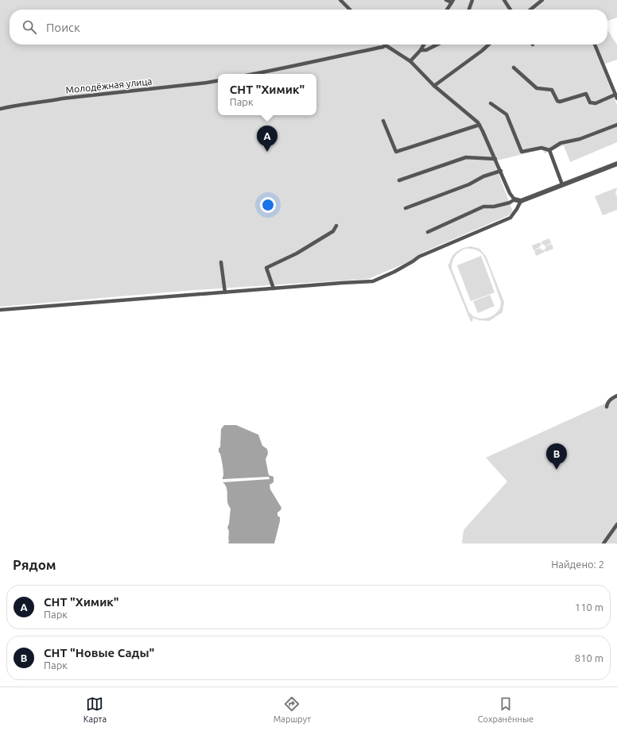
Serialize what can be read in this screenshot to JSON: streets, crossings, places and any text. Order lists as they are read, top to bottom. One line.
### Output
{"streets":{"street":["Молодёжная улица"]},"page":{"search":"Поиск","popup":["СНТ \"Химик\"","Парк"],"pins":["A","B"],"heading":["Рядом","Найдено: 2"],"list":[{"mark":"A","name":"СНТ \"Химик\"","note":"Парк","value":"110 m"},{"mark":"B","name":"СНТ \"Новые Сады\"","note":"Парк","value":"810 m"}],"nav":["Карта","Маршрут","Сохранённые"]}}
